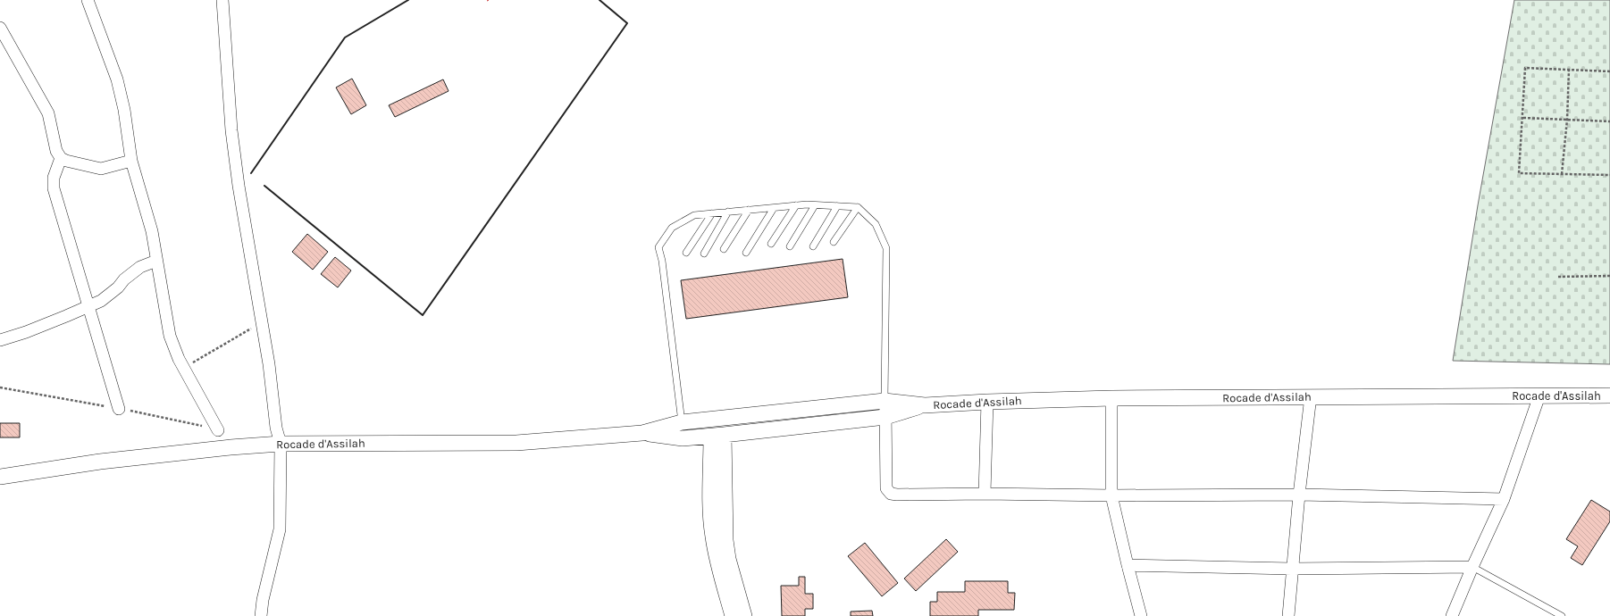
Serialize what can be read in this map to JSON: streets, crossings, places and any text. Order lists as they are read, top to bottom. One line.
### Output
{"streets":{"street":["Rocade d'Assilah"]}}
